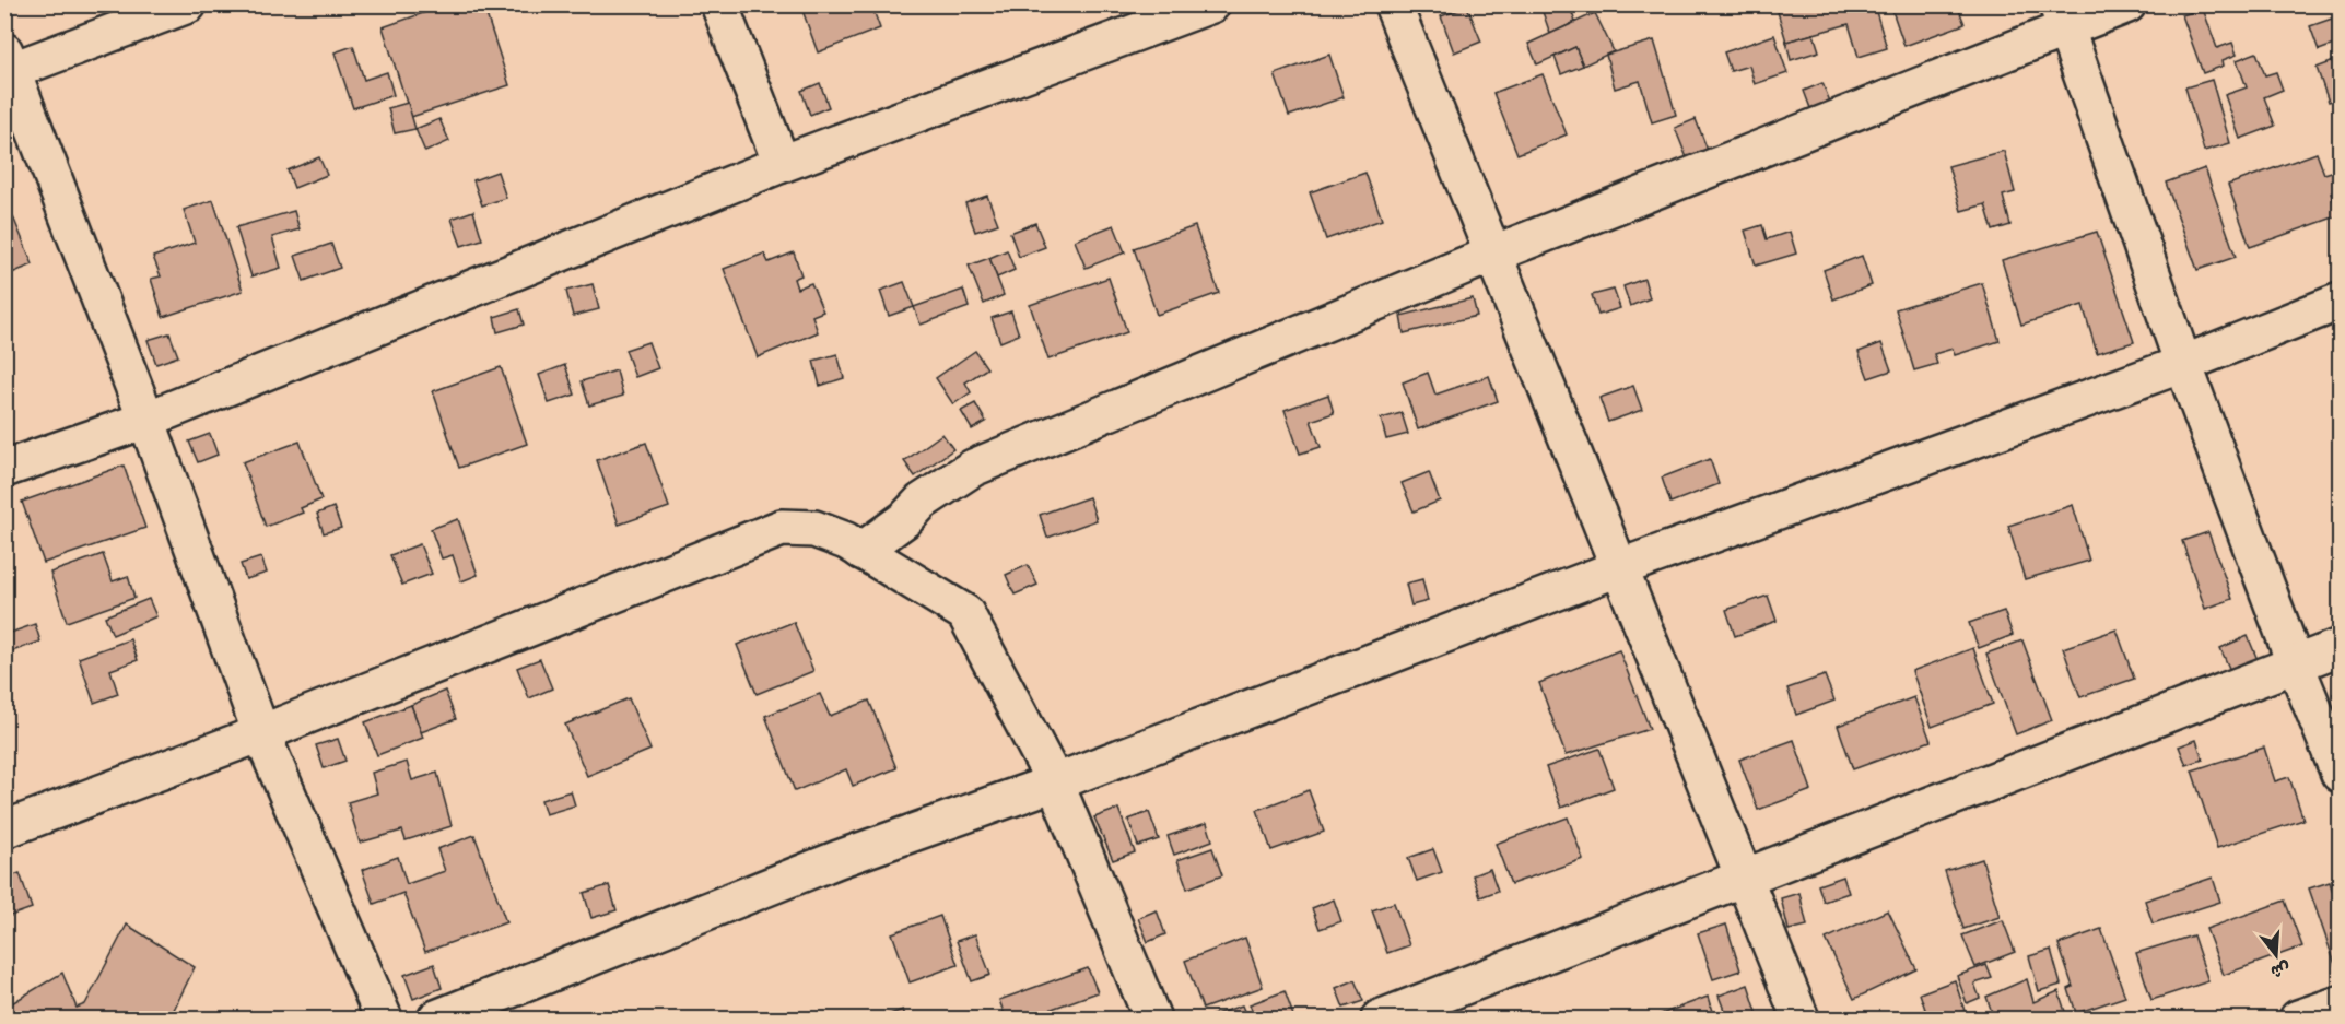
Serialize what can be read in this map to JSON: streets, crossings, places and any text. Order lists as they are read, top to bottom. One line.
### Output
{"north":"bottom"}
